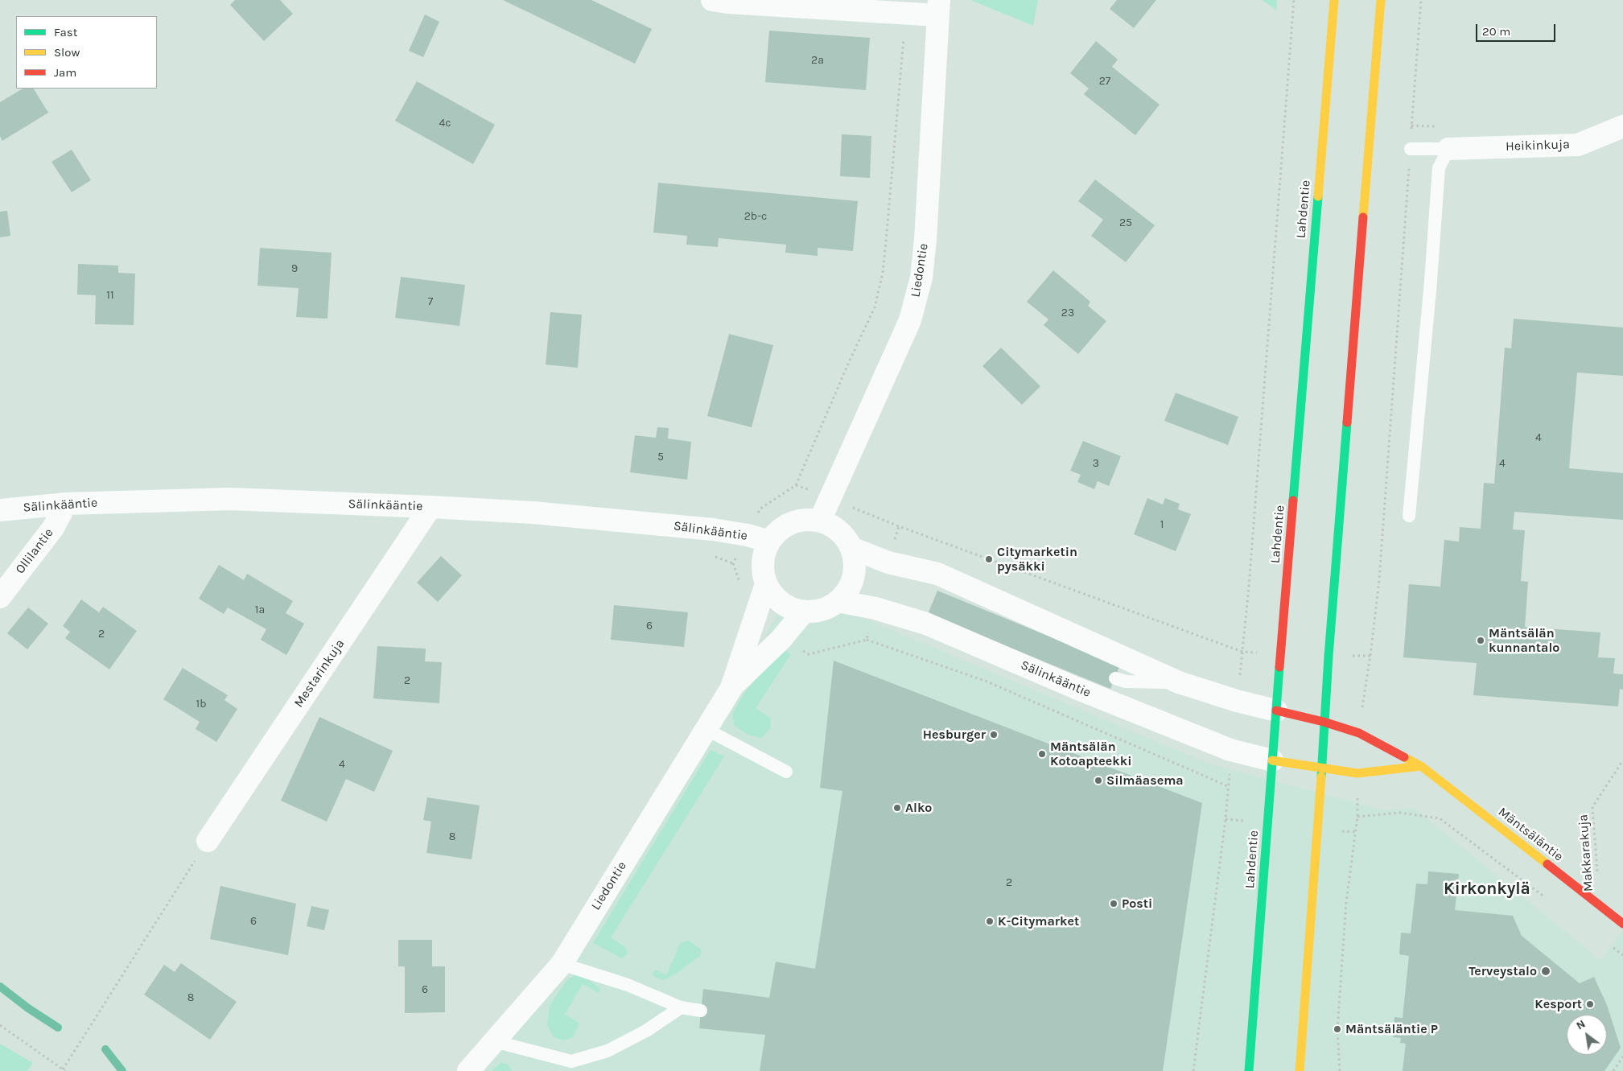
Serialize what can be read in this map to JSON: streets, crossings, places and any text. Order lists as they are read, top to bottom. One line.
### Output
{"streets":{"main road":["Lahdentie","Mäntsäläntie"],"street":["Heikinkuja","Liedontie","Sälinkääntie","Ollilantie","Mestarinkuja"],"path":["Makkarakuja"]},"crossings":[["Lahdentie","Sälinkääntie"],["Lahdentie","Mäntsäläntie"],["Liedontie","Sälinkääntie"],["Sälinkääntie","Ollilantie"],["Sälinkääntie","Mestarinkuja"],["Mäntsäläntie","Makkarakuja"]],"districts":["Kirkonkylä"],"places":["Citymarketin pysäkki","Mäntsälän kunnantalo","Hesburger","Mäntsälän Kotoapteekki","Silmäasema","Alko","Posti","K-Citymarket","Terveystalo","Kesport","Mäntsäläntie P"],"house_numbers":["2a","27","4c","2b-c","25","9","11","7","23","4","5","3","4","1","1a","6","2","2","1b","4","8","2","6","6","8"],"legend":["Fast","Slow","Jam"],"scale_bar":"20 m","north":"top left"}
